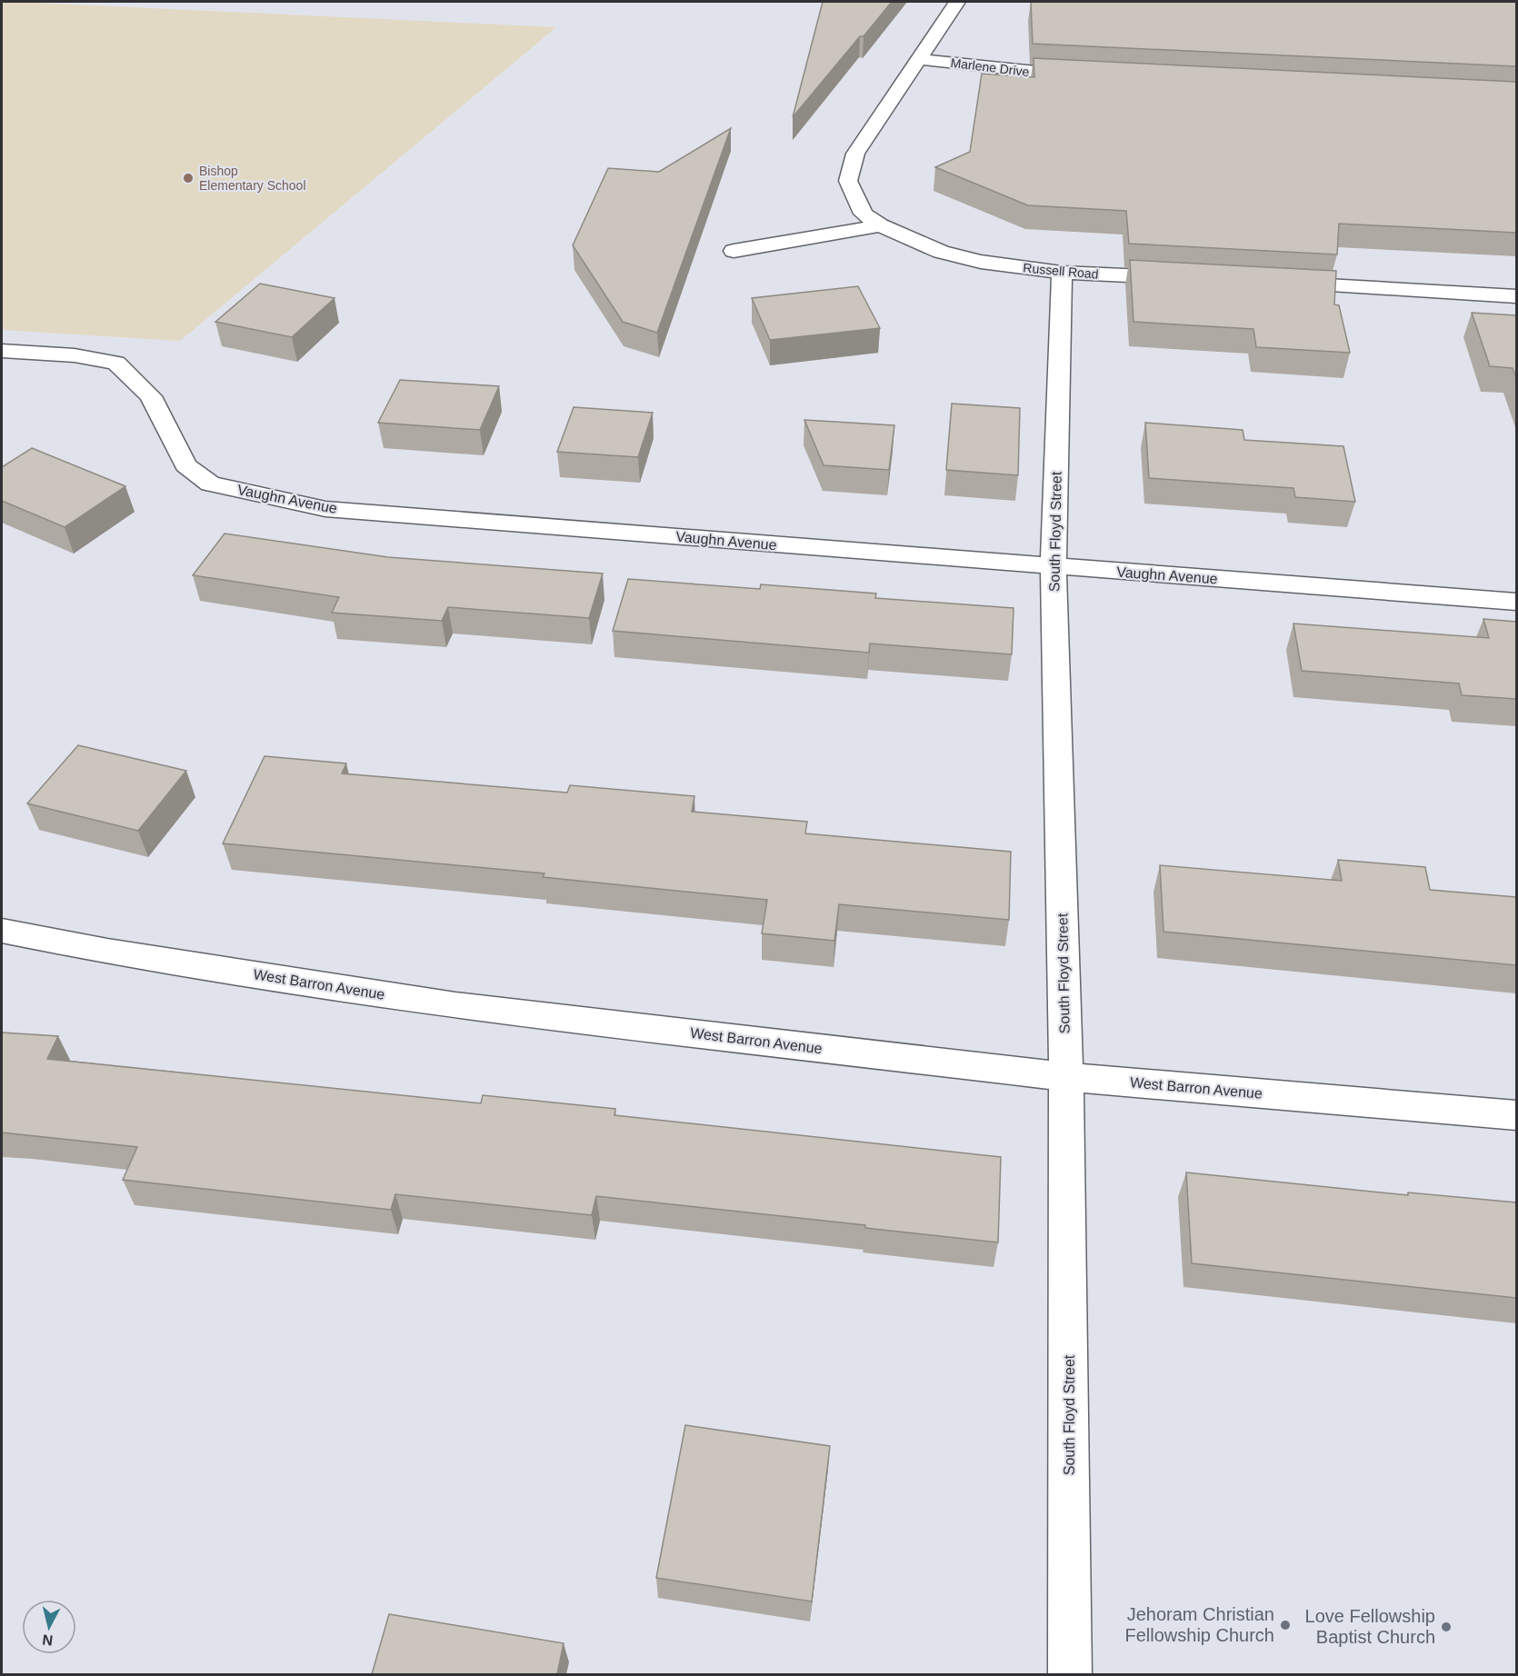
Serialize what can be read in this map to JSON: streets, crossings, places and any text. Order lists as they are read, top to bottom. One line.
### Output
{"streets":{"street":["Marlene Drive","Russell Road","Vaughn Avenue","South Floyd Street","West Barron Avenue"]},"crossings":[["Marlene Drive","Russell Road"],["Russell Road","South Floyd Street"],["Vaughn Avenue","South Floyd Street"],["South Floyd Street","West Barron Avenue"]],"places":["Bishop Elementary School","Jehoram Christian Fellowship Church","Love Fellowship Baptist Church"],"north":"bottom"}
